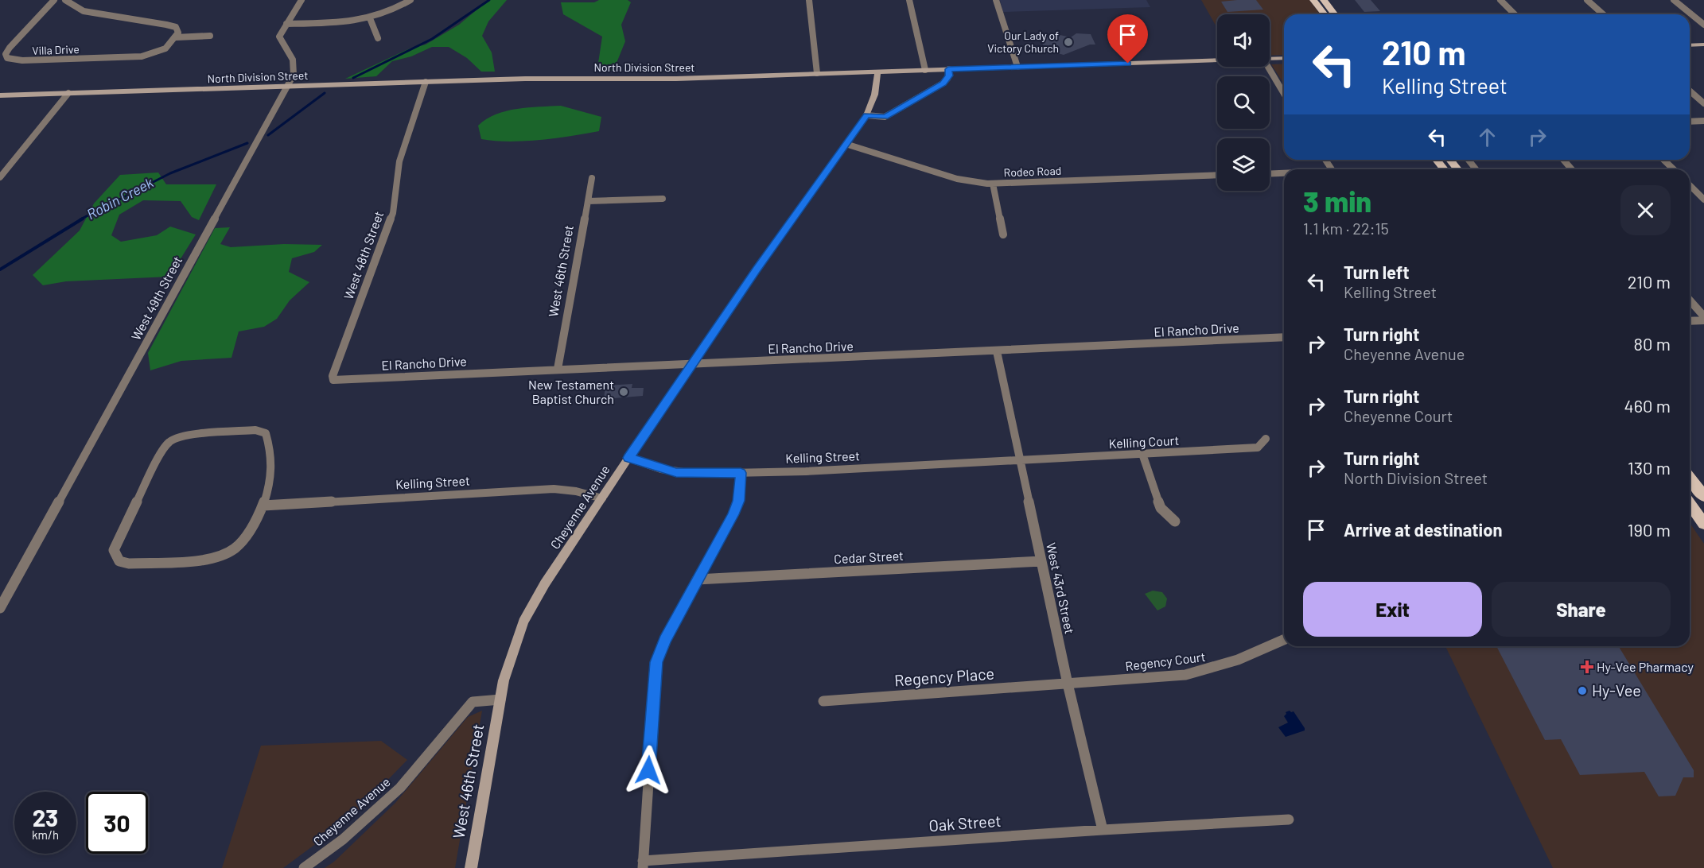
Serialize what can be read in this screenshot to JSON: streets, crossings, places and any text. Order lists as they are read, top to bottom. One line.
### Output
{"streets":{"main road":["North Division Street","West 46th Street","Cheyenne Avenue"],"street":["Villa Drive","Rodeo Road","West 48th Street","West 49th Street","El Rancho Drive","Kelling Court","Kelling Street","Cedar Street","West 43rd Street","Regency Court","Regency Place","Oak Street"]},"crossings":[["North Division Street","West 48th Street"],["North Division Street","West 49th Street"],["North Division Street","Cheyenne Avenue"],["Rodeo Road","Cheyenne Avenue"],["West 48th Street","El Rancho Drive"],["West 46th Street","El Rancho Drive"],["West 46th Street","Cheyenne Avenue"],["El Rancho Drive","Cheyenne Avenue"],["El Rancho Drive","West 43rd Street"],["Kelling Court","Kelling Street"],["Kelling Court","West 43rd Street"],["Kelling Street","Cheyenne Avenue"],["Kelling Street","West 43rd Street"],["Cedar Street","West 43rd Street"],["West 43rd Street","Regency Court"],["West 43rd Street","Regency Place"],["West 43rd Street","Oak Street"],["Regency Court","Regency Place"]],"water":["Robin Creek"],"places":{"other":["Our Lady of Victory Church","New Testament Baptist Church","Hy-Vee"],"health":["Hy-Vee Pharmacy"]},"page":{"turn":["210 m","Kelling Street"],"heading":["3 min","1.1 km · 22:15"],"list":[{"name":"Turn left","note":"Kelling Street","value":"210 m"},{"name":"Turn right","note":"Cheyenne Avenue","value":"80 m"},{"name":"Turn right","note":"Cheyenne Court","value":"460 m"},{"name":"Turn right","note":"North Division Street","value":"130 m"},{"name":"Arrive at destination","value":"190 m"}],"buttons":["Exit","Share"],"speed":"23 km/h","limit":"30"}}
